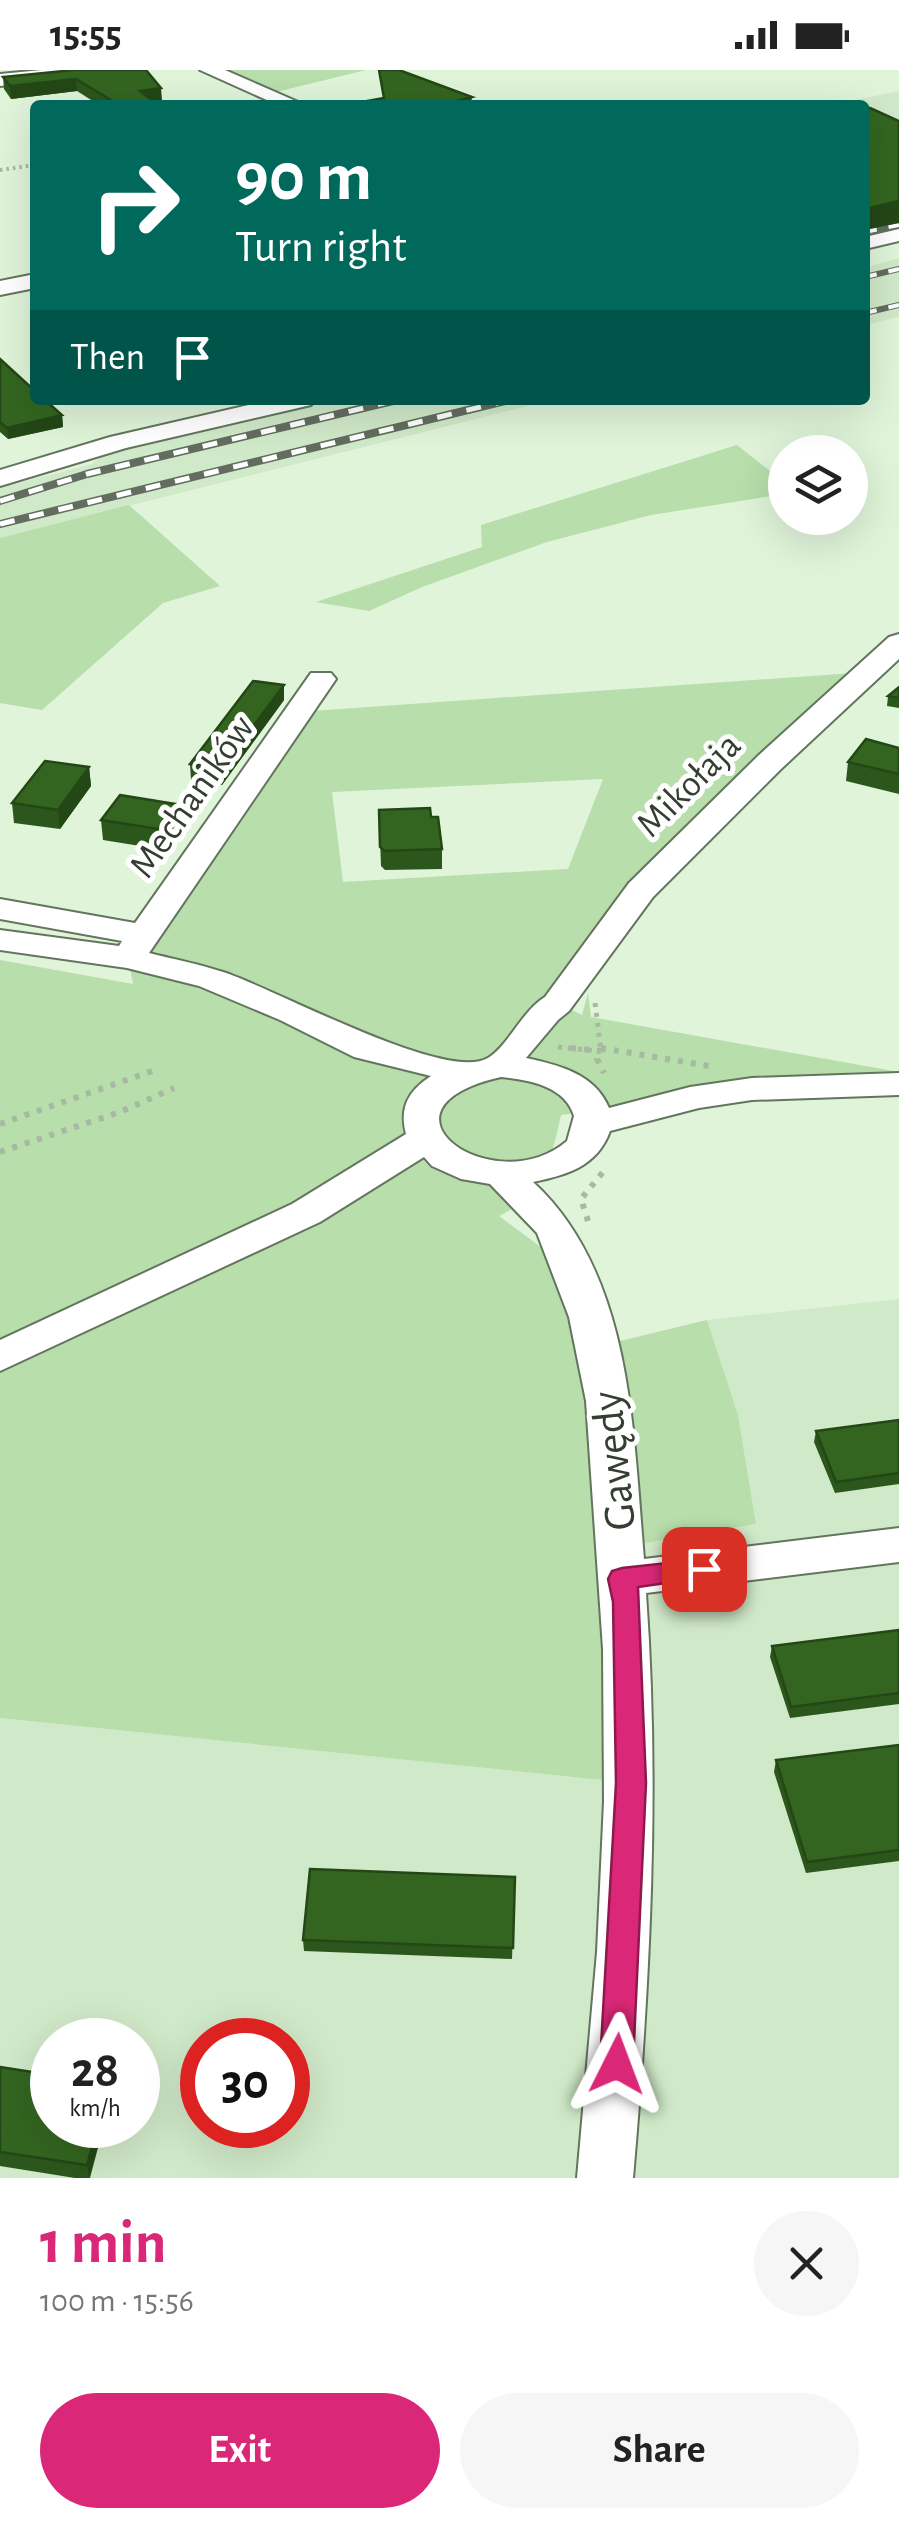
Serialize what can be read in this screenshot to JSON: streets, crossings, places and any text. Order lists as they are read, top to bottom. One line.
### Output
{"streets":{"street":["Mikołaja","Mechaników","Gawędy"]},"crossings":[["Mikołaja","Gawędy"]],"page":{"status":"15:55","turn":["90 m","Turn right"],"then":"Then","speed":"28 km/h","limit":"30","heading":["1 min","100 m · 15:56"],"buttons":["Exit","Share"]}}
